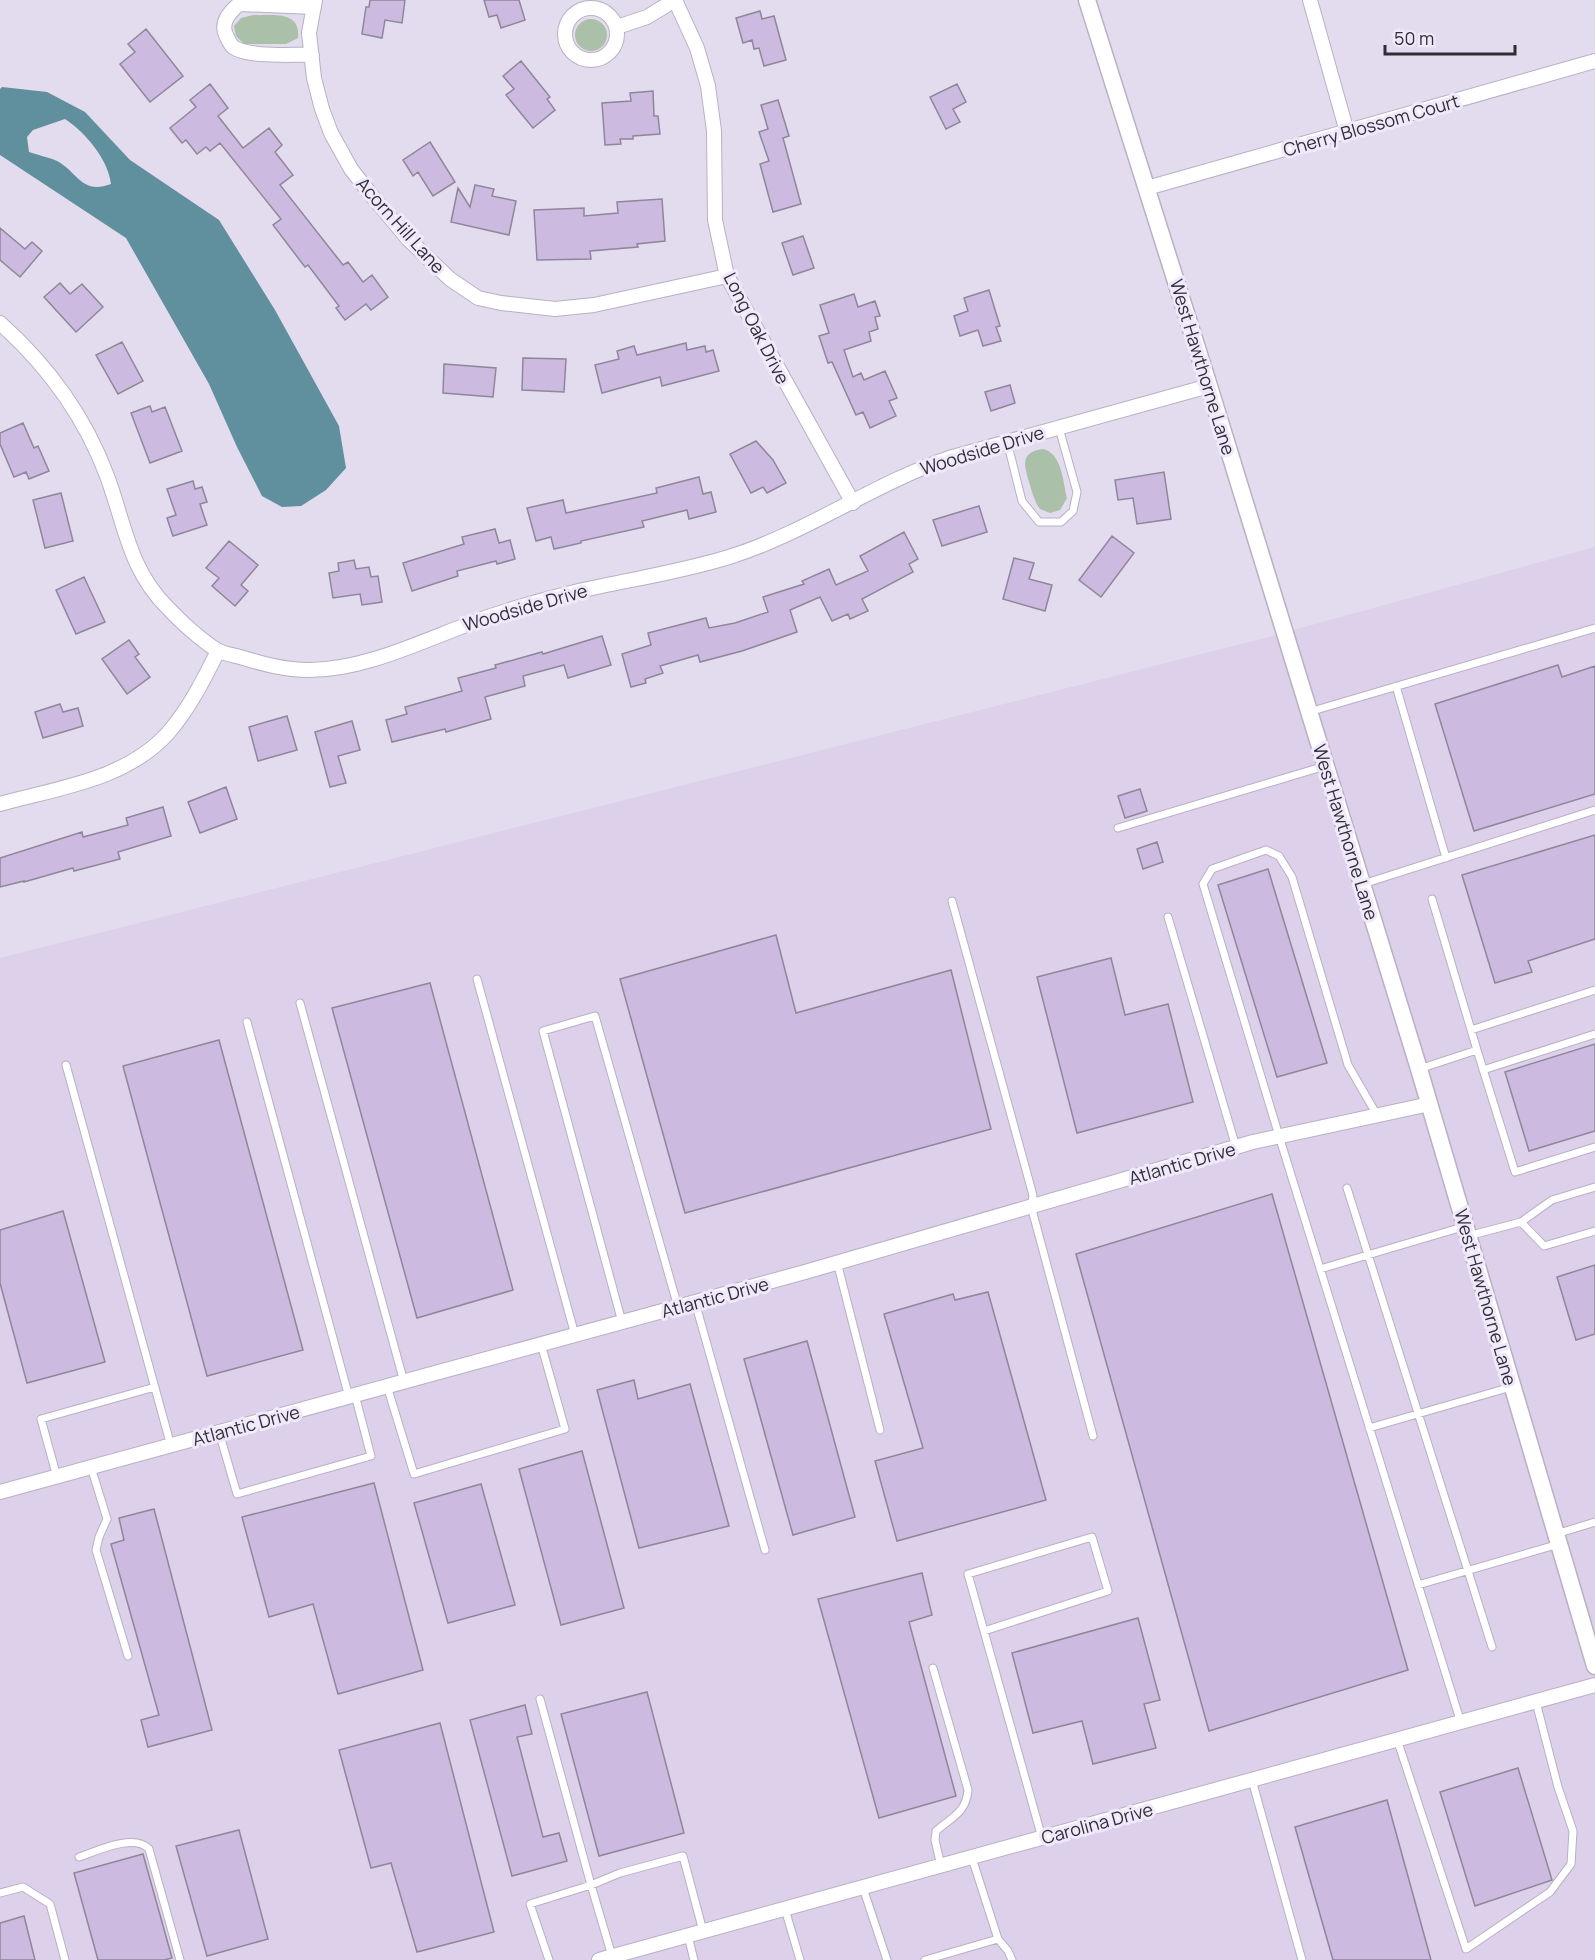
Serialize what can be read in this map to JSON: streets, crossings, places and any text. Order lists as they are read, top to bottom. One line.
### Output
{"streets":{"street":["Cherry Blossom Court","Acorn Hill Lane","Long Oak Drive","West Hawthorne Lane","Woodside Drive","Atlantic Drive","Carolina Drive"]},"crossings":[["Cherry Blossom Court","West Hawthorne Lane"],["Acorn Hill Lane","Long Oak Drive"],["Long Oak Drive","Woodside Drive"],["West Hawthorne Lane","Woodside Drive"],["West Hawthorne Lane","Atlantic Drive"]],"scale_bar":"50 m"}
